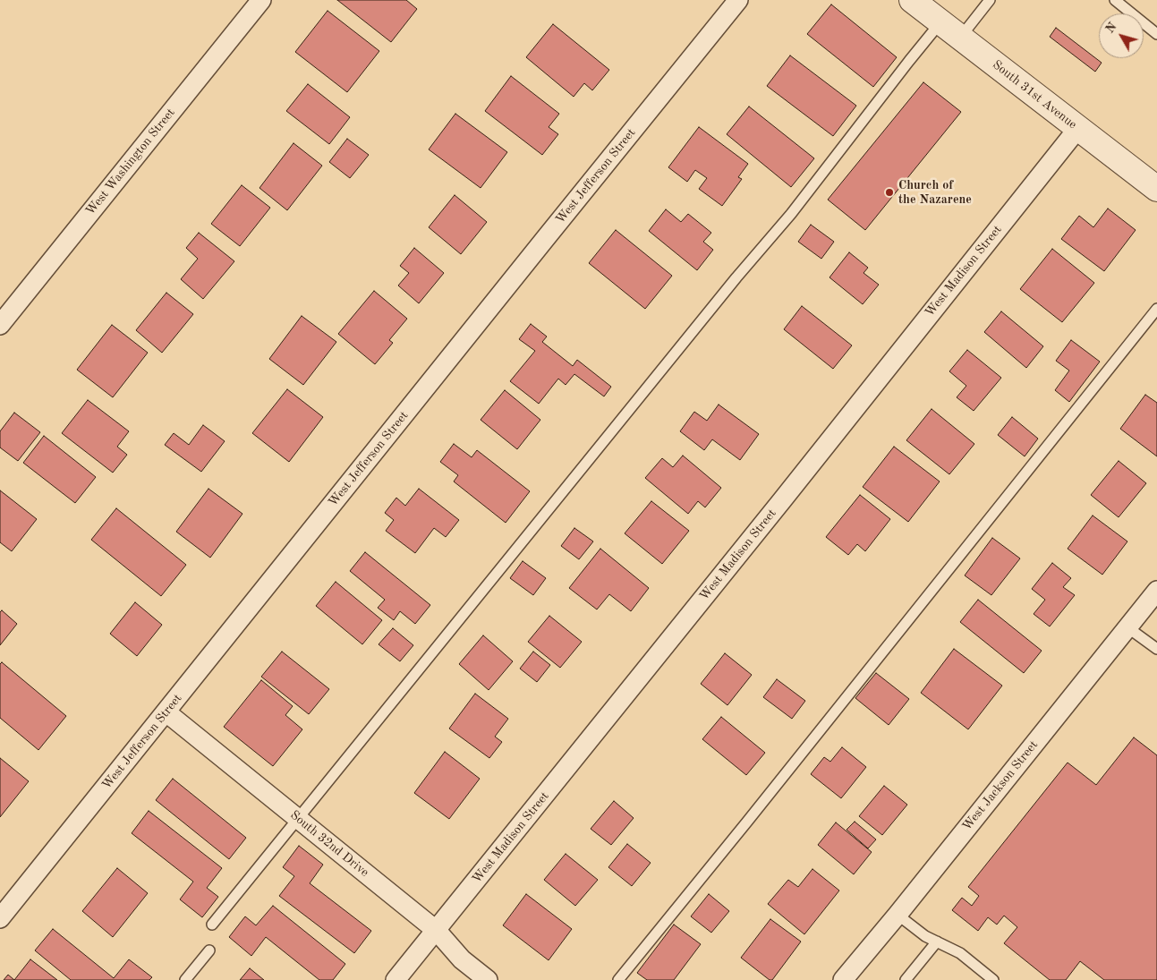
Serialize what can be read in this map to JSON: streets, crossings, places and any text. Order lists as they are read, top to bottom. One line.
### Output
{"streets":{"street":["South 31st Avenue","West Washington Street","West Jefferson Street","West Madison Street","West Jackson Street","South 32nd Drive"]},"crossings":[["South 31st Avenue","West Madison Street"],["West Jefferson Street","South 32nd Drive"],["West Madison Street","South 32nd Drive"]],"places":["Church of the Nazarene"],"north":"top left"}
